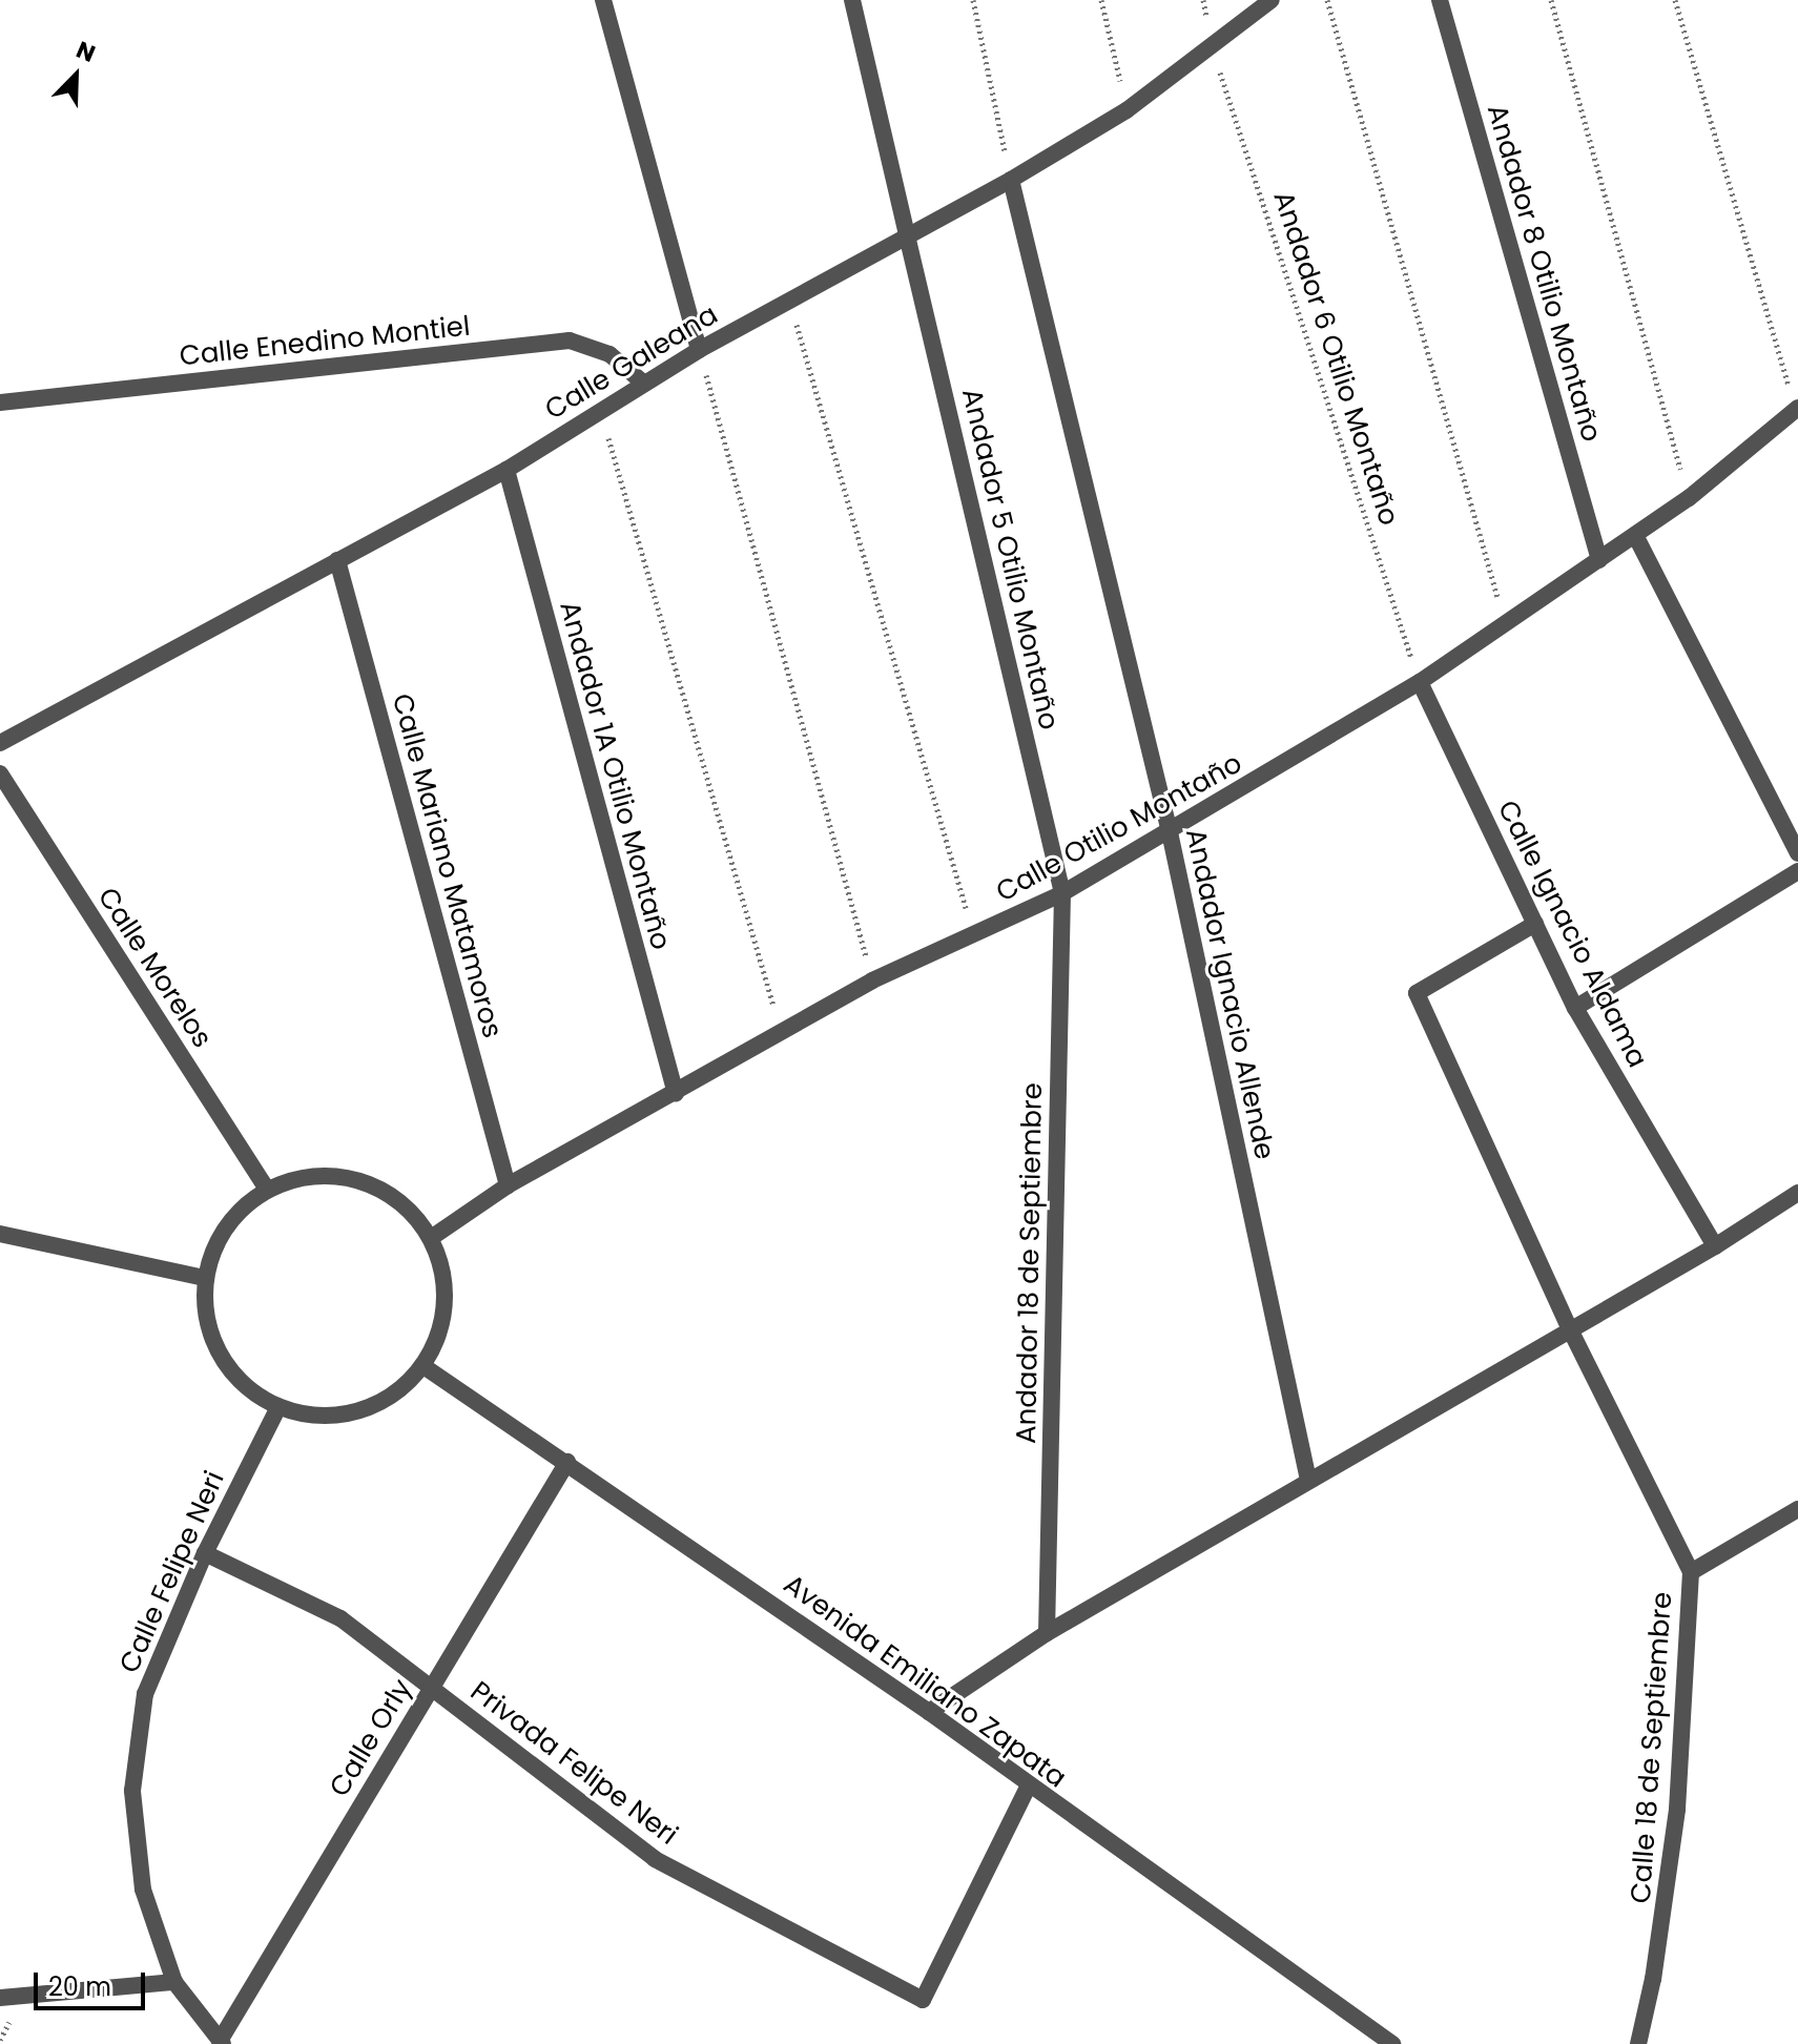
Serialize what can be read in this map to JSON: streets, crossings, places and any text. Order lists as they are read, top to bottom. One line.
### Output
{"streets":{"street":["Andador 8 Otilio Montaño","Calle Enedino Montiel","Calle Galeana","Andador 5 Otilio Montaño","Andador 1A Otilio Montaño","Calle Otilio Montaño","Calle Mariano Matamoros","Calle Ignacio Aldama","Calle Morelos","Andador Ignacio Allende","Andador 18 de Septiembre","Calle Felipe Neri","Avenida Emiliano Zapata","Calle Orly","Calle 18 de Septiembre","Privada Felipe Neri"],"path":["Andador 6 Otilio Montaño"]},"crossings":[["Andador 8 Otilio Montaño","Calle Otilio Montaño"],["Calle Enedino Montiel","Calle Galeana"],["Andador 6 Otilio Montaño","Calle Galeana"],["Andador 6 Otilio Montaño","Calle Otilio Montaño"],["Andador 6 Otilio Montaño","Calle Ignacio Aldama"],["Calle Galeana","Andador 5 Otilio Montaño"],["Calle Galeana","Andador 1A Otilio Montaño"],["Calle Galeana","Calle Mariano Matamoros"],["Calle Galeana","Andador Ignacio Allende"],["Andador 5 Otilio Montaño","Calle Otilio Montaño"],["Andador 5 Otilio Montaño","Andador 18 de Septiembre"],["Andador 1A Otilio Montaño","Calle Otilio Montaño"],["Calle Otilio Montaño","Calle Mariano Matamoros"],["Calle Otilio Montaño","Calle Ignacio Aldama"],["Calle Otilio Montaño","Calle Morelos"],["Calle Otilio Montaño","Andador Ignacio Allende"],["Calle Otilio Montaño","Andador 18 de Septiembre"],["Calle Otilio Montaño","Calle Felipe Neri"],["Calle Otilio Montaño","Avenida Emiliano Zapata"],["Calle Ignacio Aldama","Calle 18 de Septiembre"],["Calle Morelos","Calle Felipe Neri"],["Calle Morelos","Avenida Emiliano Zapata"],["Calle Felipe Neri","Avenida Emiliano Zapata"],["Calle Felipe Neri","Calle Orly"],["Calle Felipe Neri","Privada Felipe Neri"],["Avenida Emiliano Zapata","Calle Orly"],["Avenida Emiliano Zapata","Privada Felipe Neri"],["Calle Orly","Privada Felipe Neri"]],"scale_bar":"20 m","north":"top right"}
